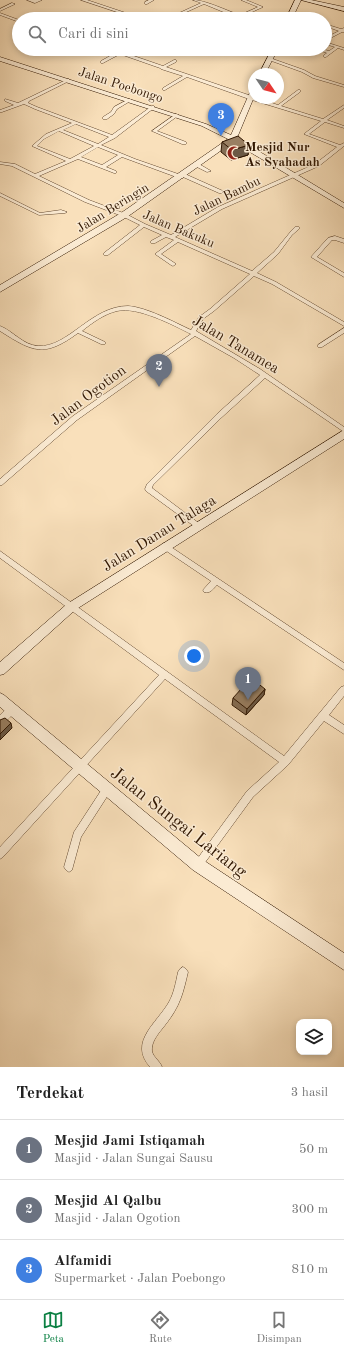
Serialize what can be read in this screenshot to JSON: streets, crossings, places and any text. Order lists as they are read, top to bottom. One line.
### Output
{"streets":{"street":["Jalan Poebongo","Jalan Bambu","Jalan Beringin","Jalan Bakuku","Jalan Tanamea","Jalan Ogotion","Jalan Danau Talaga","Jalan Sungai Lariang"]},"crossings":[["Jalan Poebongo","Jalan Bambu"],["Jalan Poebongo","Jalan Beringin"],["Jalan Bambu","Jalan Bakuku"],["Jalan Beringin","Jalan Bakuku"],["Jalan Bakuku","Jalan Ogotion"],["Jalan Tanamea","Jalan Ogotion"]],"places":{"mosque":["Mesjid Nur As Syahadah"]},"north":"bottom right","page":{"search":"Cari di sini","pins":["3","2","1"],"heading":["Terdekat","3 hasil"],"list":[{"mark":"1","name":"Mesjid Jami Istiqamah","note":"Masjid · Jalan Sungai Sausu","value":"50 m"},{"mark":"2","name":"Mesjid Al Qalbu","note":"Masjid · Jalan Ogotion","value":"300 m"},{"mark":"3","name":"Alfamidi","note":"Supermarket · Jalan Poebongo","value":"810 m"}],"nav":["Peta","Rute","Disimpan"]}}
